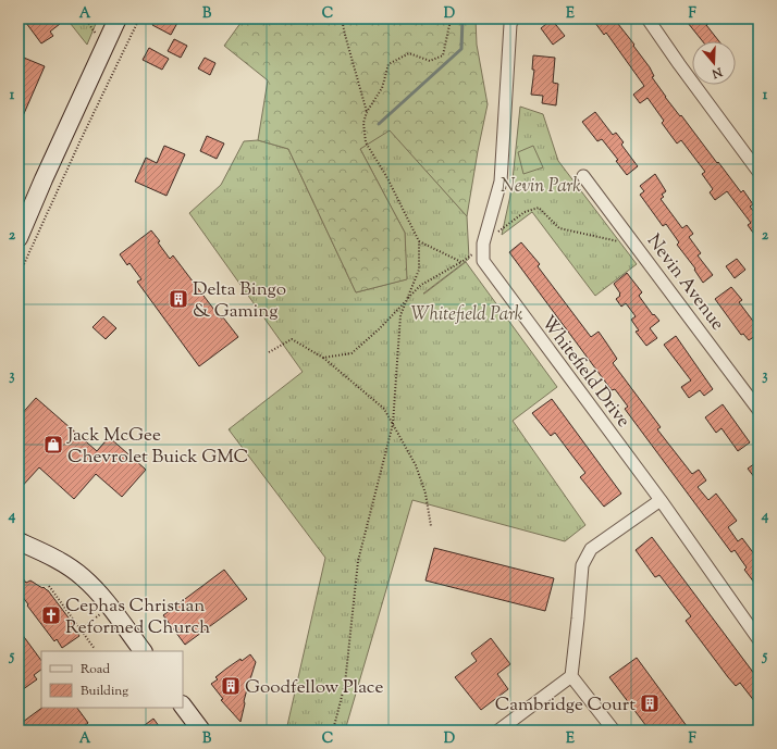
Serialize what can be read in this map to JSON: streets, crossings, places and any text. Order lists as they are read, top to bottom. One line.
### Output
{"streets":{"street":["Nevin Avenue","Whitefield Drive"]},"parks":["Nevin Park","Whitefield Park"],"places":{"building":["Delta Bingo & Gaming","Goodfellow Place","Cambridge Court"],"shop":["Jack McGee Chevrolet Buick GMC"],"church":["Cephas Christian Reformed Church"]},"legend":["Road","Building"],"north":"bottom","grid":{"columns":["A","B","C","D","E","F"],"rows":["1","2","3","4","5"]}}
